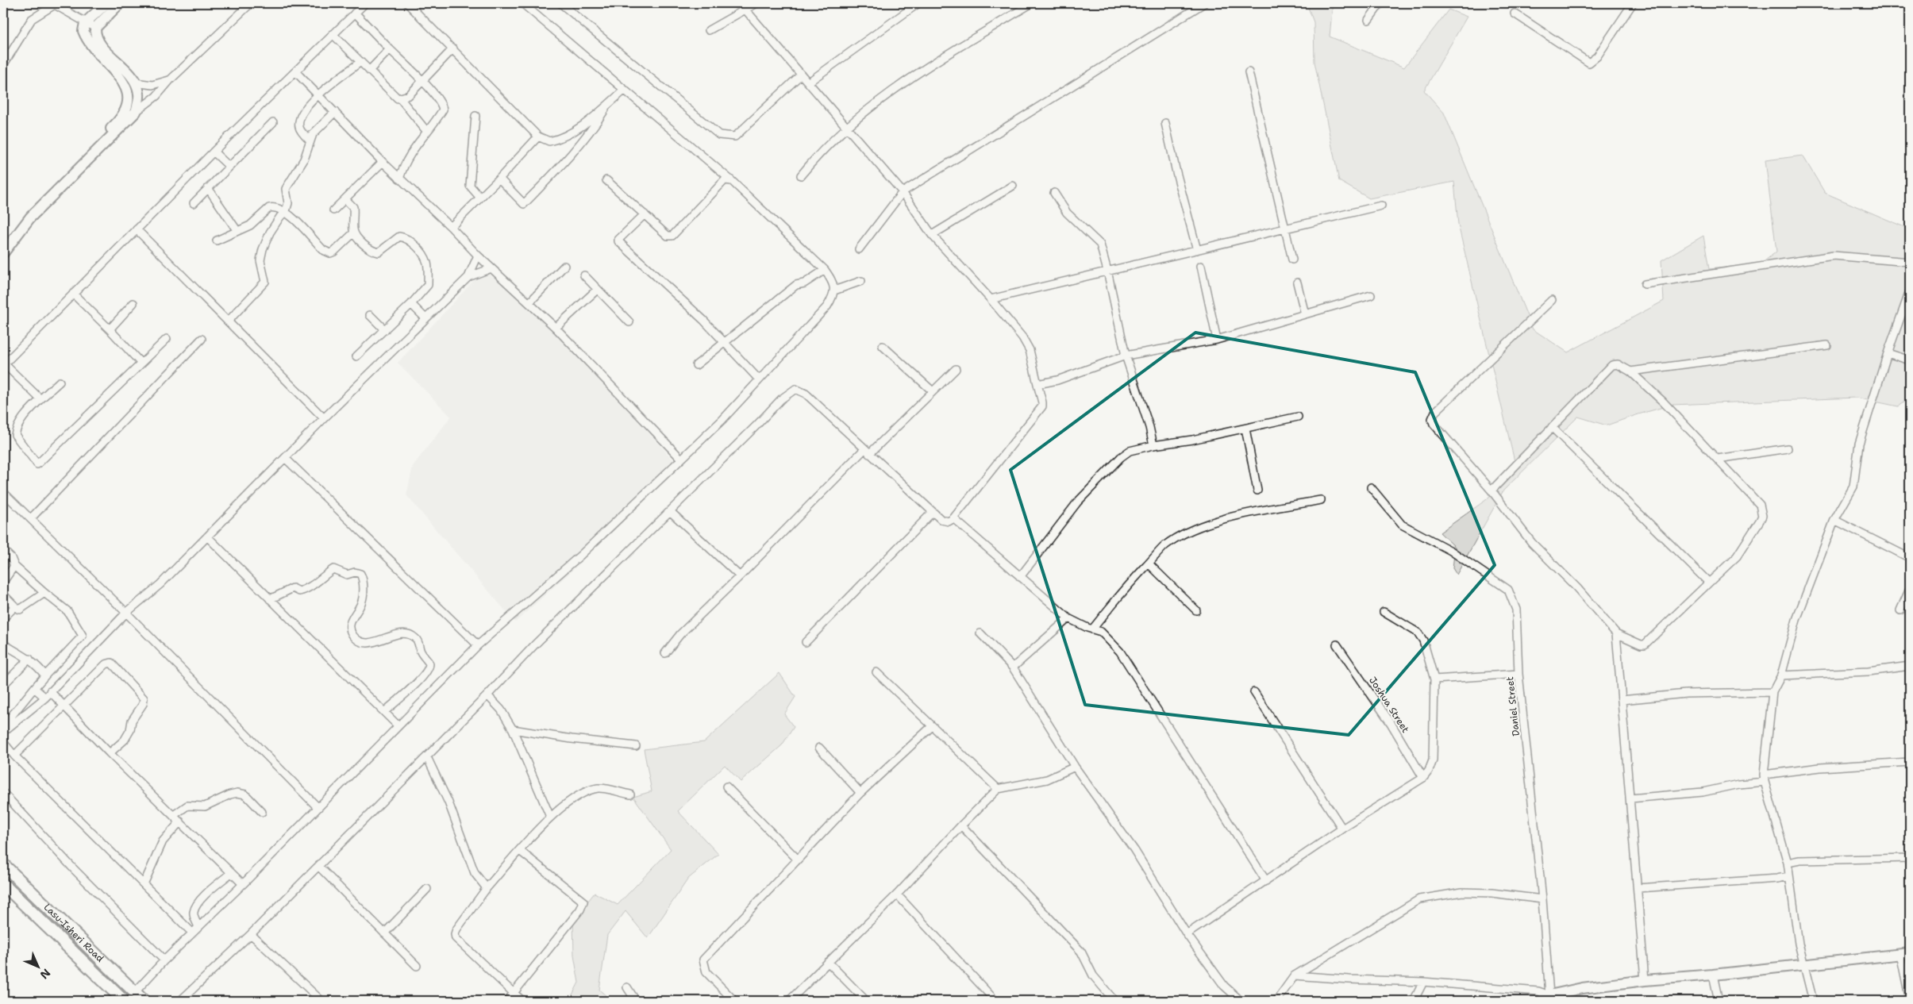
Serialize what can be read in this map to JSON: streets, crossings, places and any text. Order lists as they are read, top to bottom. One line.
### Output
{"streets":{"main road":["Lasu-Isheri Road"],"street":["Joshua Street","Daniel Street"]},"north":"bottom right"}
